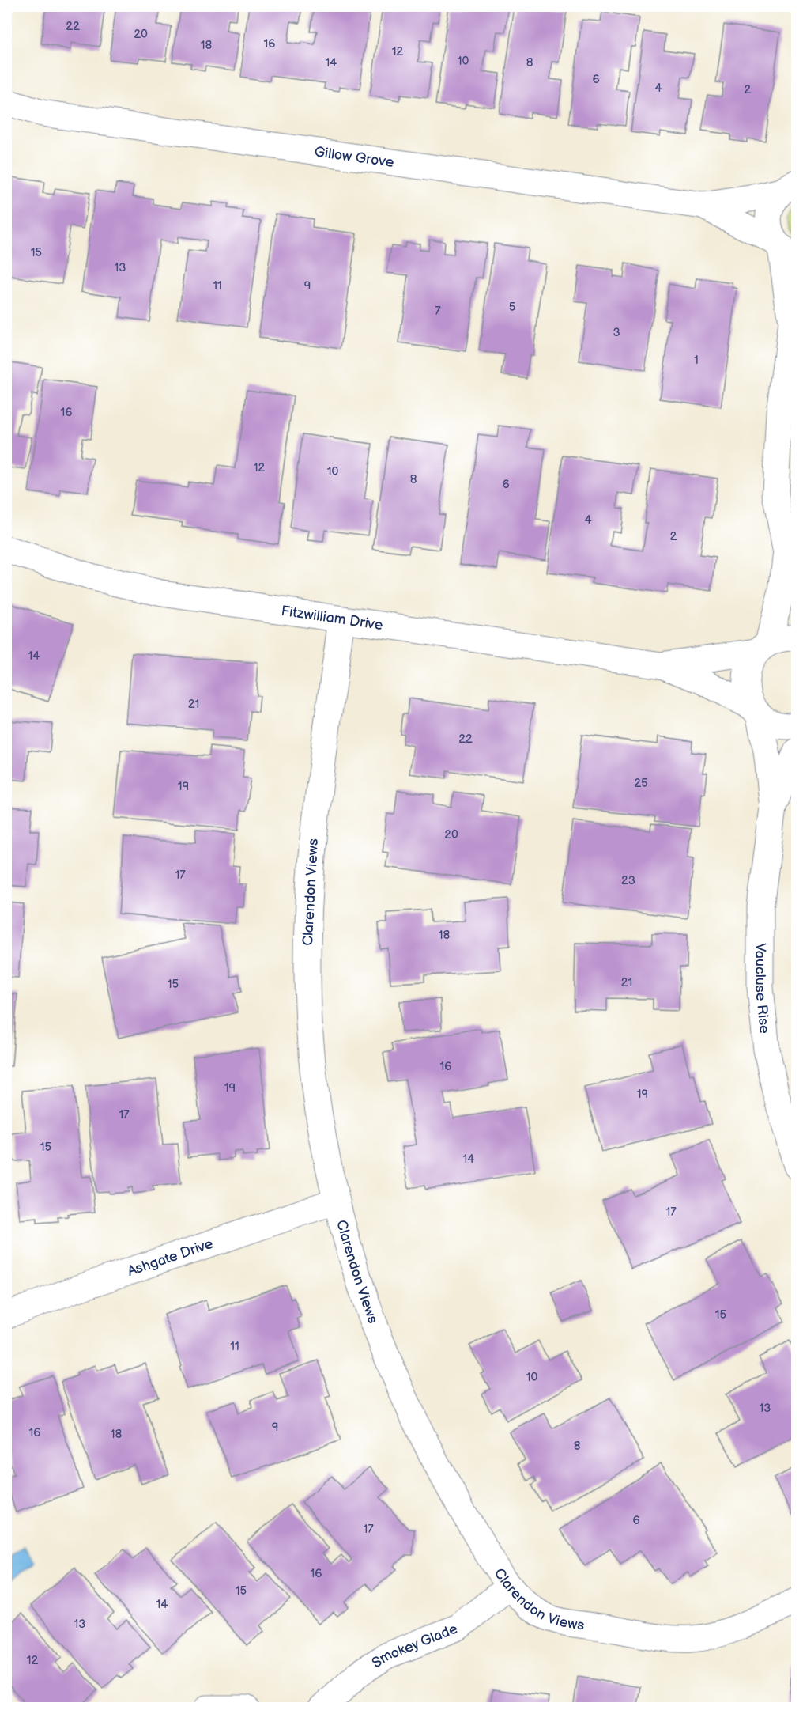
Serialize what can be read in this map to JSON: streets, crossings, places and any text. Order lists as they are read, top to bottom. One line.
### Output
{"streets":{"street":["Gillow Grove","Fitzwilliam Drive","Clarendon Views","Vaucluse Rise","Ashgate Drive","Smokey Glade"]},"crossings":[["Fitzwilliam Drive","Clarendon Views"],["Fitzwilliam Drive","Vaucluse Rise"],["Clarendon Views","Ashgate Drive"],["Clarendon Views","Smokey Glade"]],"house_numbers":["22","20","16","18","12","10","14","8","6","4","2","15","13","11","9","5","7","3","1","16","12","10","8","6","4","2","14","21","22","25","19","20","17","23","18","21","15","16","19","19","17","15","14","17","15","11","10","13","9","16","18","8","6","17","16","15","14","13","12"]}
